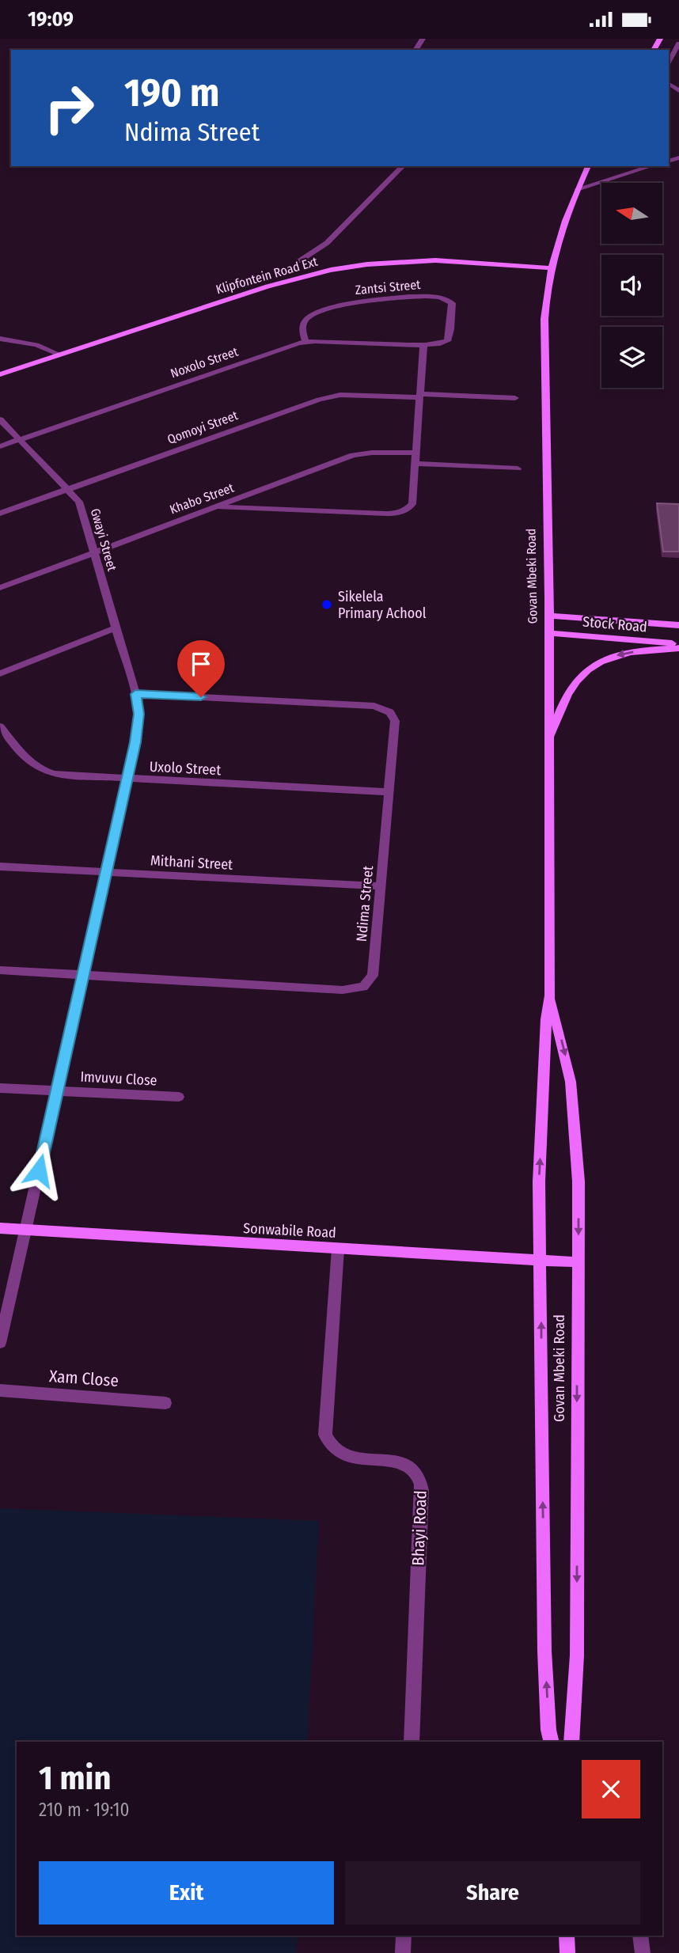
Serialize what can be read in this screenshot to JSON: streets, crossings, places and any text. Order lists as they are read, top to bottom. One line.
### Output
{"streets":{"main road":["Klipfontein Road Ext","Govan Mbeki Road","Stock Road","Sonwabile Road"],"street":["Zantsi Street","Noxolo Street","Qomoyi Street","Khabo Street","Gwayi Street","Uxolo Street","Mithani Street","Ndima Street","Imvuvu Close","Xam Close","Bhayi Road"]},"crossings":[["Klipfontein Road Ext","Govan Mbeki Road"],["Zantsi Street","Noxolo Street"],["Noxolo Street","Gwayi Street"],["Qomoyi Street","Gwayi Street"],["Khabo Street","Gwayi Street"],["Gwayi Street","Uxolo Street"],["Gwayi Street","Mithani Street"],["Gwayi Street","Ndima Street"],["Gwayi Street","Imvuvu Close"],["Gwayi Street","Sonwabile Road"],["Govan Mbeki Road","Stock Road"],["Govan Mbeki Road","Sonwabile Road"],["Uxolo Street","Ndima Street"],["Mithani Street","Ndima Street"],["Sonwabile Road","Bhayi Road"]],"places":["Sikelela Primary Achool"],"north":"left","page":{"status":"19:09","turn":["190 m","Ndima Street"],"heading":["1 min","210 m · 19:10"],"buttons":["Exit","Share"]}}
